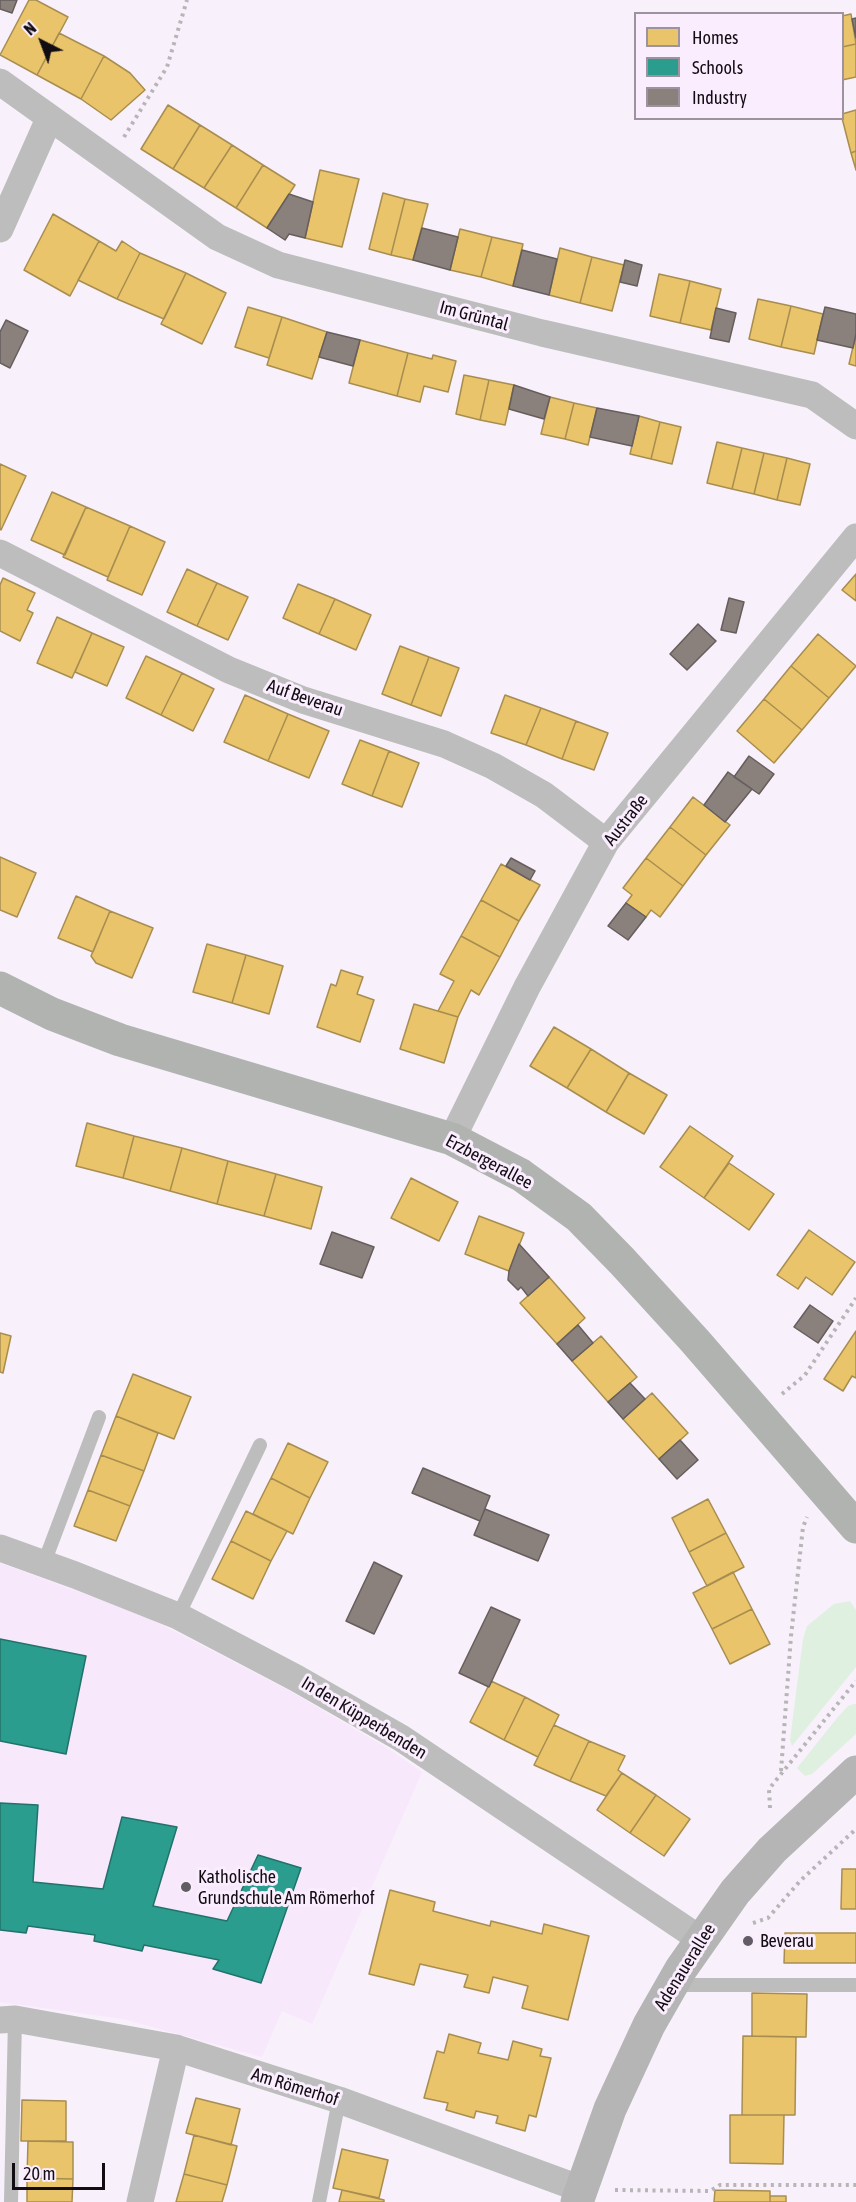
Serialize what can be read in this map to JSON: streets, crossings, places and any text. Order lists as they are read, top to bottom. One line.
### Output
{"streets":{"main road":["Adenauerallee"],"street":["Im Grüntal","Auf Beverau","Austraße","Erzbergerallee","In den Küpperbenden","Am Römerhof"]},"crossings":[["Auf Beverau","Austraße"],["Austraße","Erzbergerallee"],["In den Küpperbenden","Adenauerallee"],["Adenauerallee","Am Römerhof"]],"places":["Katholische Grundschule Am Römerhof","Beverau"],"legend":["Homes","Schools","Industry"],"scale_bar":"20 m","north":"top left"}
